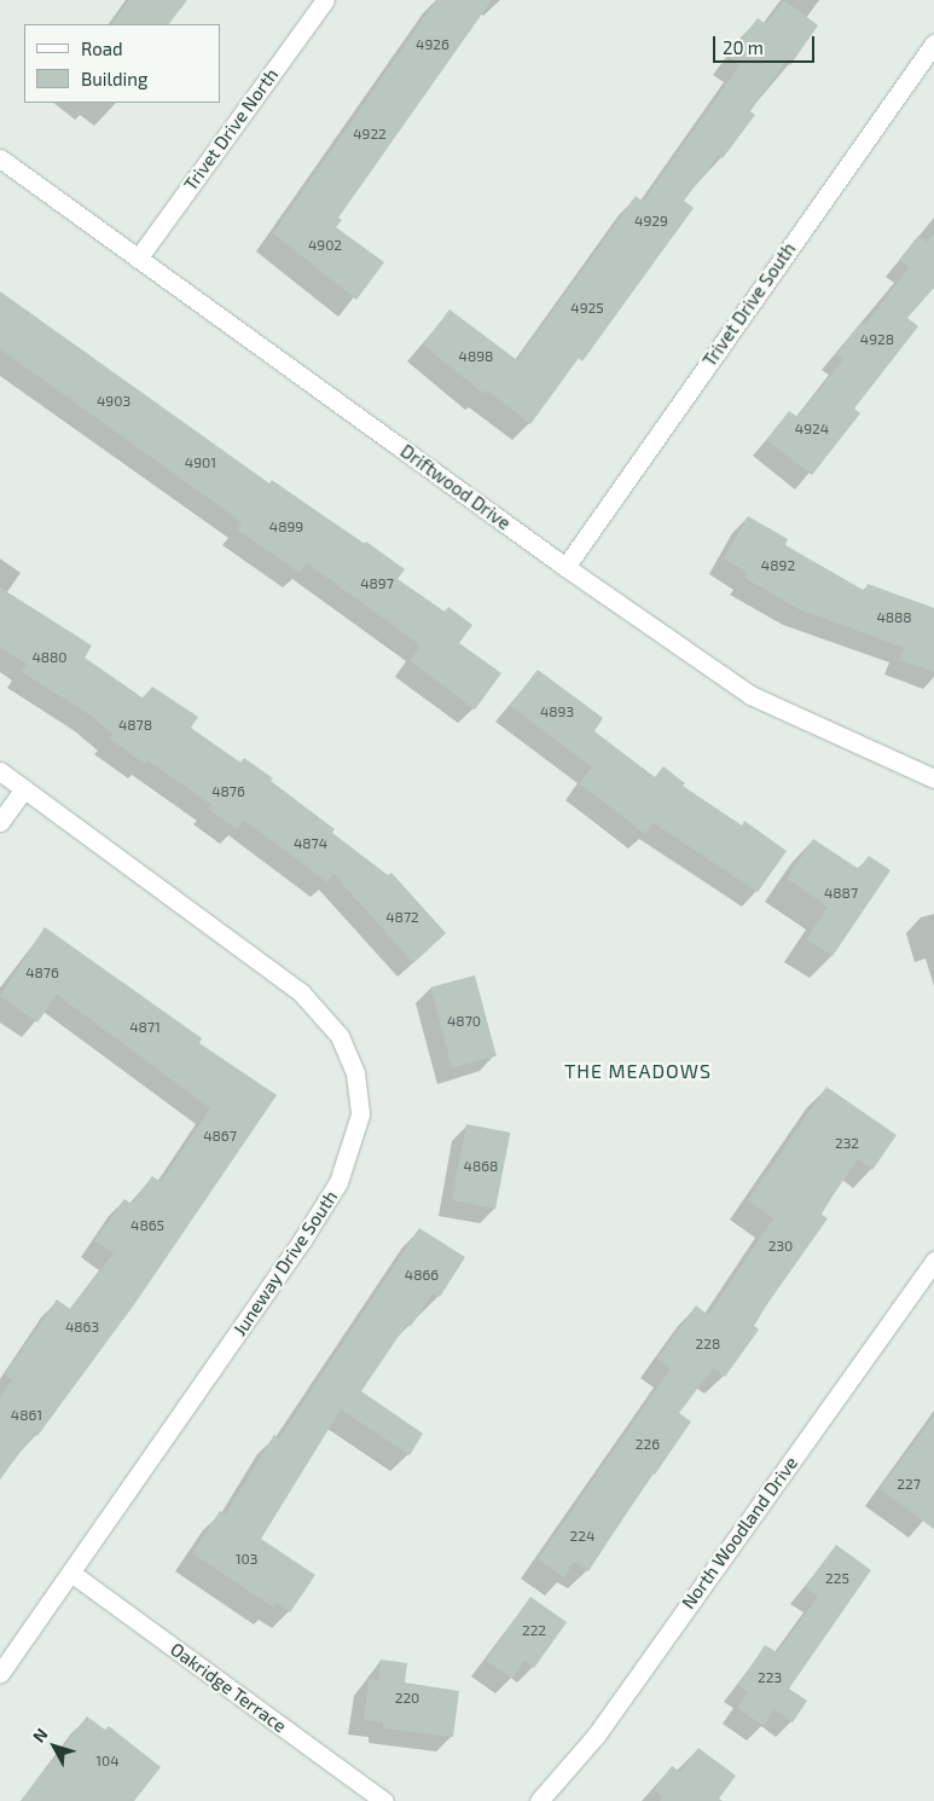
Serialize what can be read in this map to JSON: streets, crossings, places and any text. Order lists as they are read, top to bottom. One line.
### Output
{"streets":{"street":["Trivet Drive North","Trivet Drive South","Driftwood Drive","Juneway Drive South","North Woodland Drive","Oakridge Terrace"]},"crossings":[["Trivet Drive North","Driftwood Drive"],["Trivet Drive South","Driftwood Drive"],["Juneway Drive South","Oakridge Terrace"]],"districts":["THE MEADOWS"],"house_numbers":["4926","4922","4929","4902","4925","4928","4898","4903","4924","4901","4899","4892","4897","4888","4880","4893","4878","4876","4874","4887","4872","4876","4870","4871","4867","232","4868","4865","230","4866","4863","228","4861","226","227","224","103","225","222","223","220","104"],"legend":["Road","Building"],"scale_bar":"20 m","north":"top left"}
